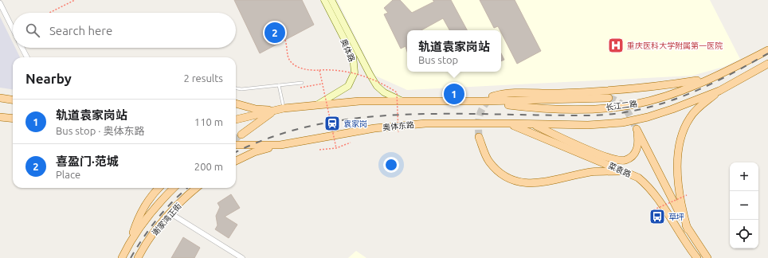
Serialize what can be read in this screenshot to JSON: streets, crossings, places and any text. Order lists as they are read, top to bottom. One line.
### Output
{"streets":{"main road":["奥体路","长江二路","奥体东路","菜袁路","谢家湾正街"]},"crossings":[["长江二路","奥体东路"],["长江二路","菜袁路"],["奥体东路","菜袁路"]],"places":{"hospital":["重庆医科大学附属第一医院"],"station":["袁家岗"],"bus stop":["草坪"]},"page":{"search":"Search here","pins":["2","1"],"popup":["轨道袁家岗站","Bus stop"],"heading":["Nearby","2 results"],"list":[{"mark":"1","name":"轨道袁家岗站","note":"Bus stop · 奥体东路","value":"110 m"},{"mark":"2","name":"喜盈门·范城","note":"Place","value":"200 m"}],"map_buttons":["+","−"]}}
